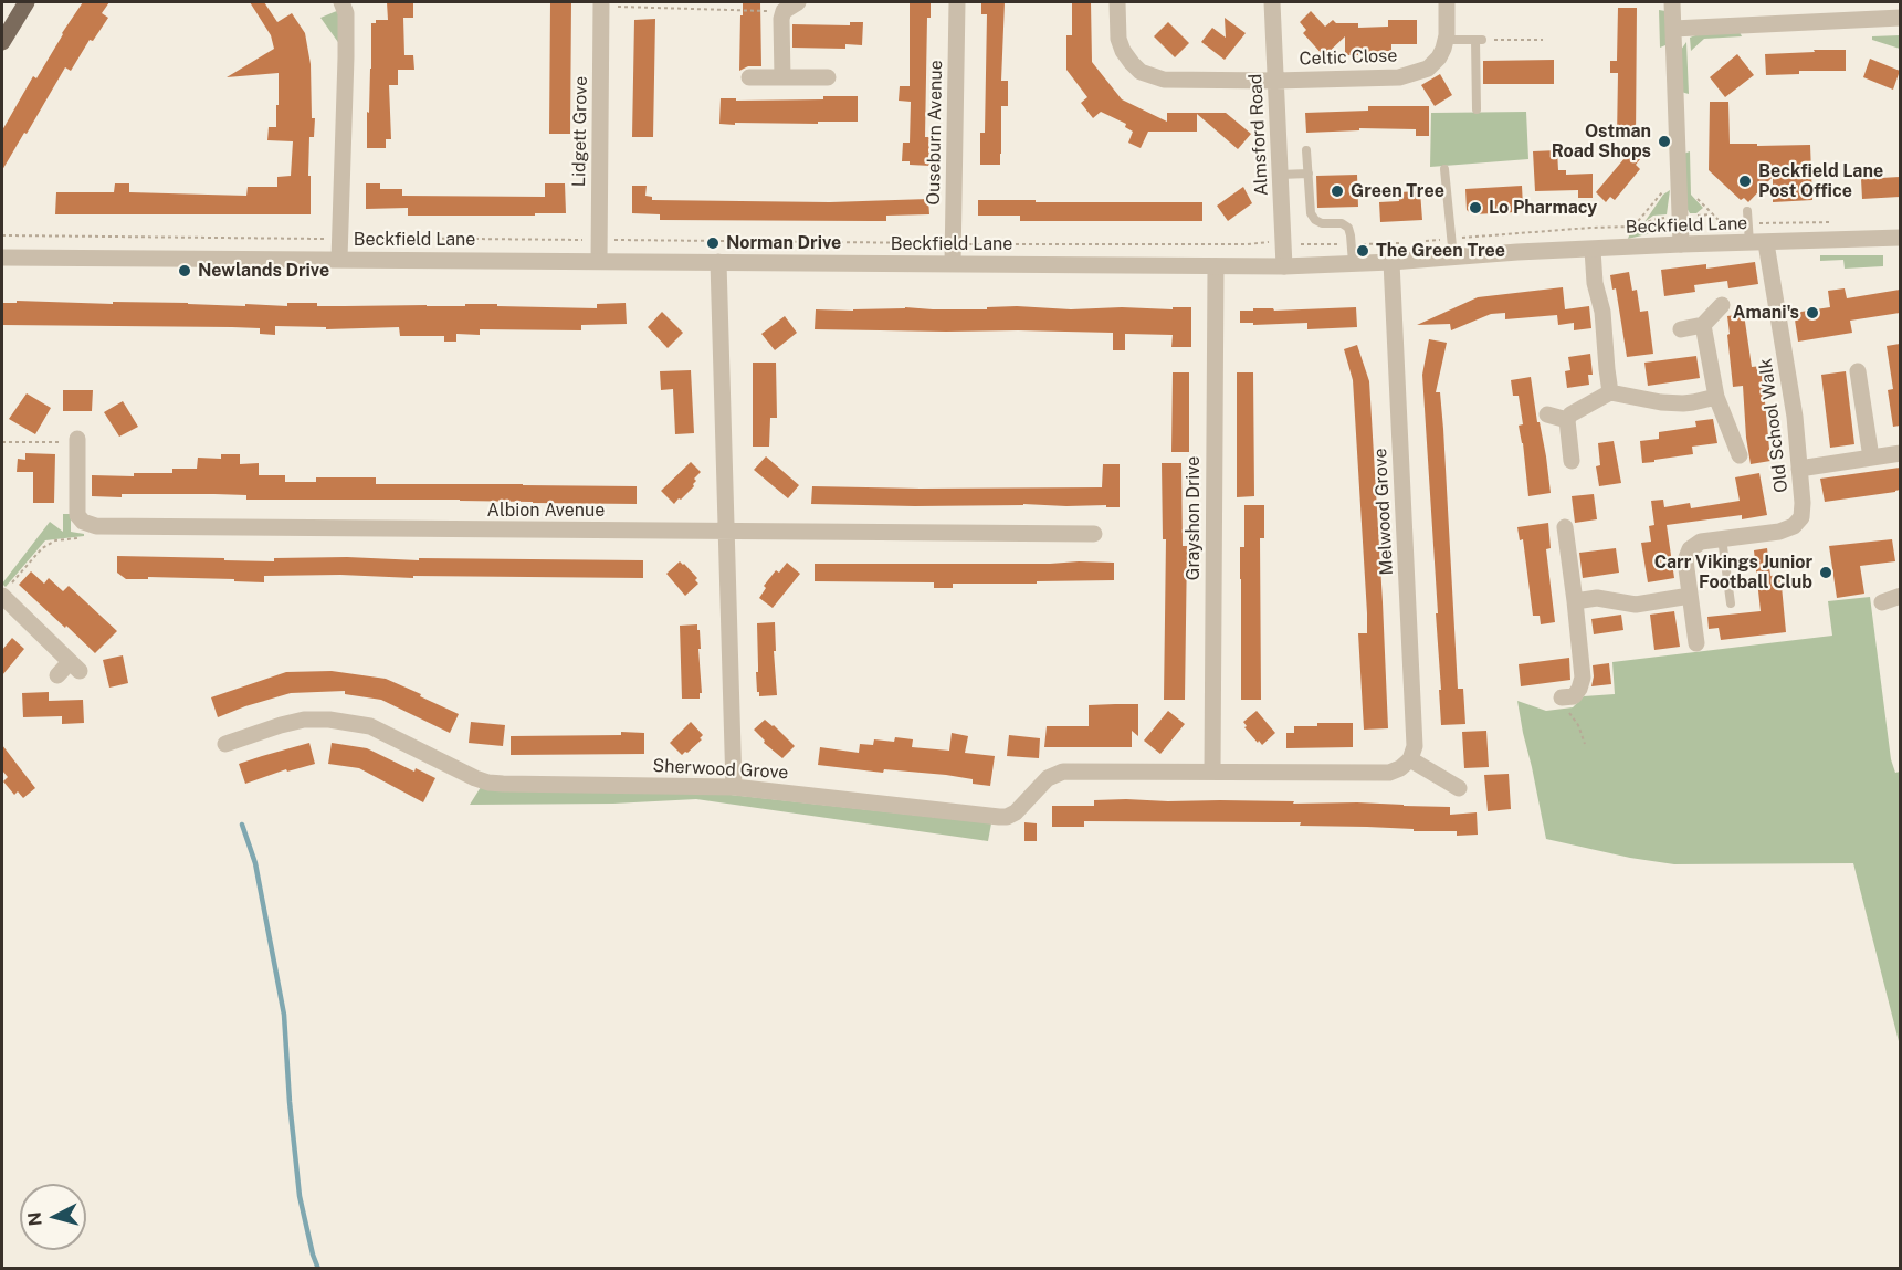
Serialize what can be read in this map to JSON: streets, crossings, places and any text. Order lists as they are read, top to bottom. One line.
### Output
{"streets":{"street":["Celtic Close","Lidgett Grove","Ouseburn Avenue","Almsford Road","Beckfield Lane","Old School Walk","Albion Avenue","Melwood Grove","Grayshon Drive","Sherwood Grove"]},"crossings":[["Celtic Close","Almsford Road"],["Lidgett Grove","Beckfield Lane"],["Ouseburn Avenue","Beckfield Lane"],["Almsford Road","Beckfield Lane"],["Beckfield Lane","Old School Walk"],["Beckfield Lane","Melwood Grove"],["Beckfield Lane","Grayshon Drive"],["Grayshon Drive","Sherwood Grove"]],"places":["Ostman Road Shops","Beckfield Lane Post Office","Green Tree","Lo Pharmacy","Norman Drive","The Green Tree","Newlands Drive","Amani's","Carr Vikings Junior Football Club"],"north":"left"}
